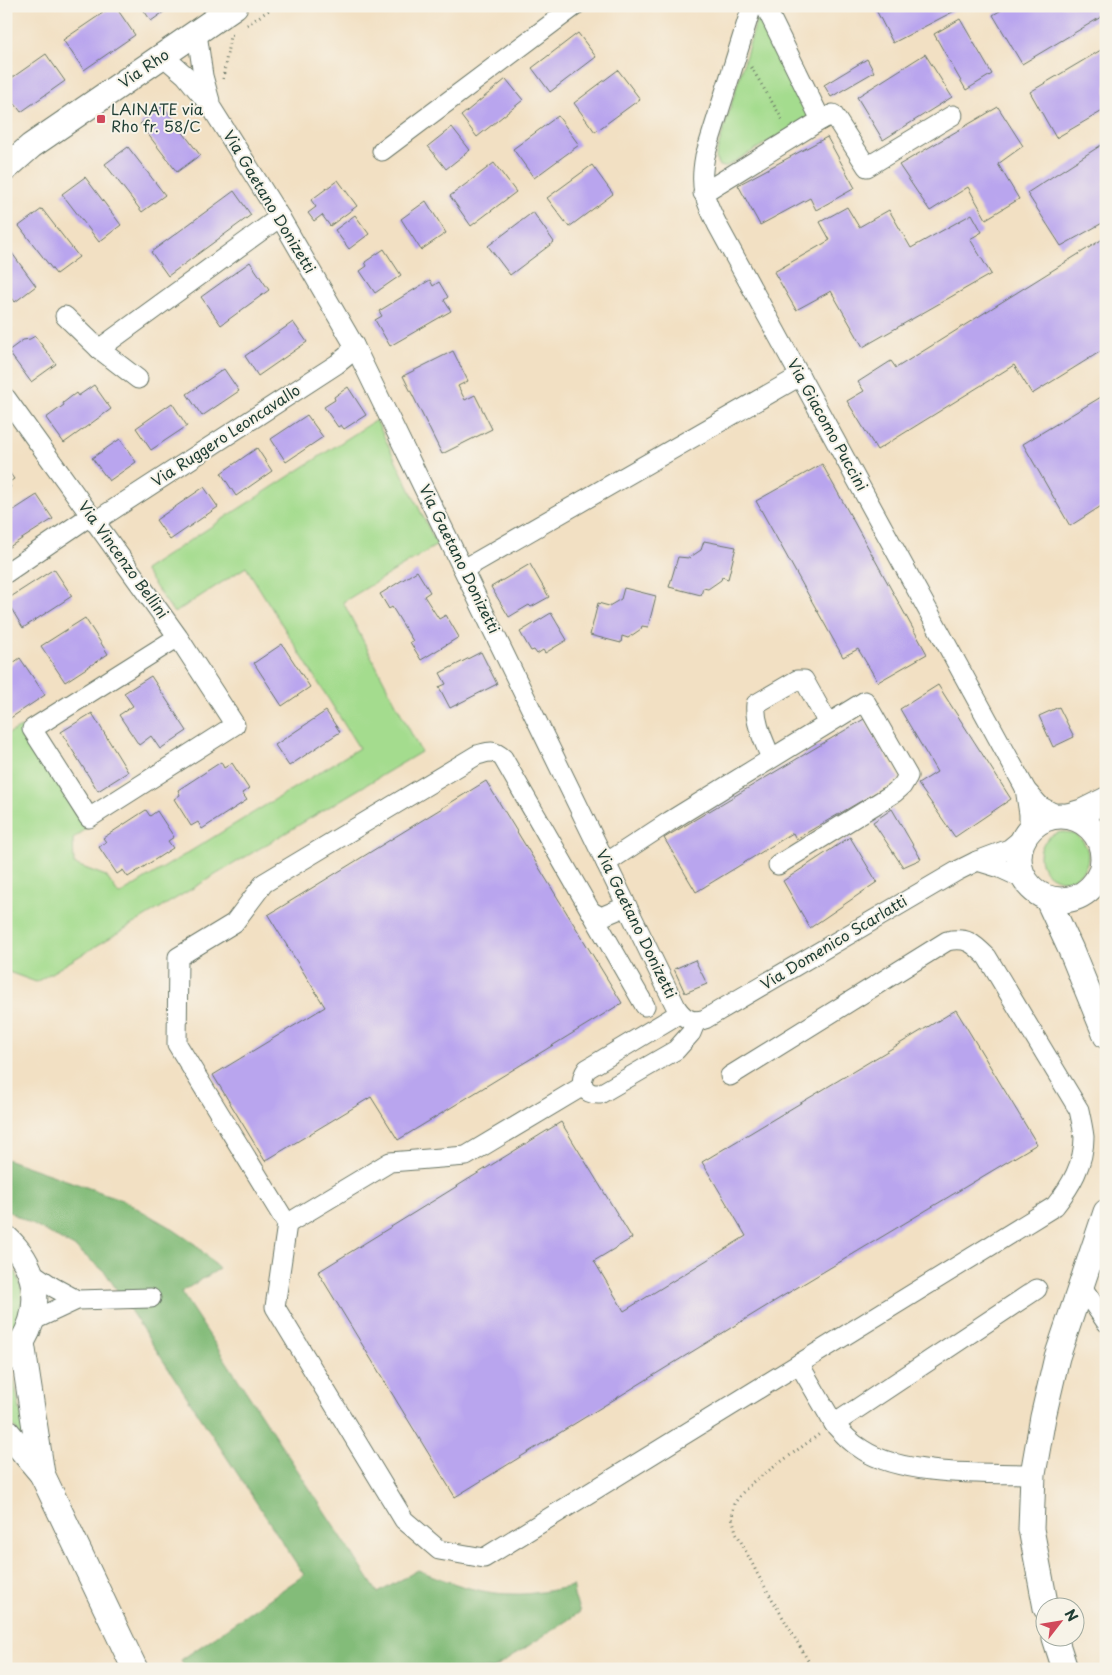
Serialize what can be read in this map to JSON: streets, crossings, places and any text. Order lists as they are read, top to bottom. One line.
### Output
{"streets":{"main road":["Via Rho"],"street":["Via Gaetano Donizetti","Via Giacomo Puccini","Via Ruggero Leoncavallo","Via Vincenzo Bellini","Via Domenico Scarlatti"]},"crossings":[["Via Rho","Via Gaetano Donizetti"],["Via Gaetano Donizetti","Via Ruggero Leoncavallo"],["Via Gaetano Donizetti","Via Domenico Scarlatti"],["Via Giacomo Puccini","Via Domenico Scarlatti"],["Via Ruggero Leoncavallo","Via Vincenzo Bellini"]],"places":{"transit":["LAINATE via Rho fr. 58/C"]},"north":"top right"}
